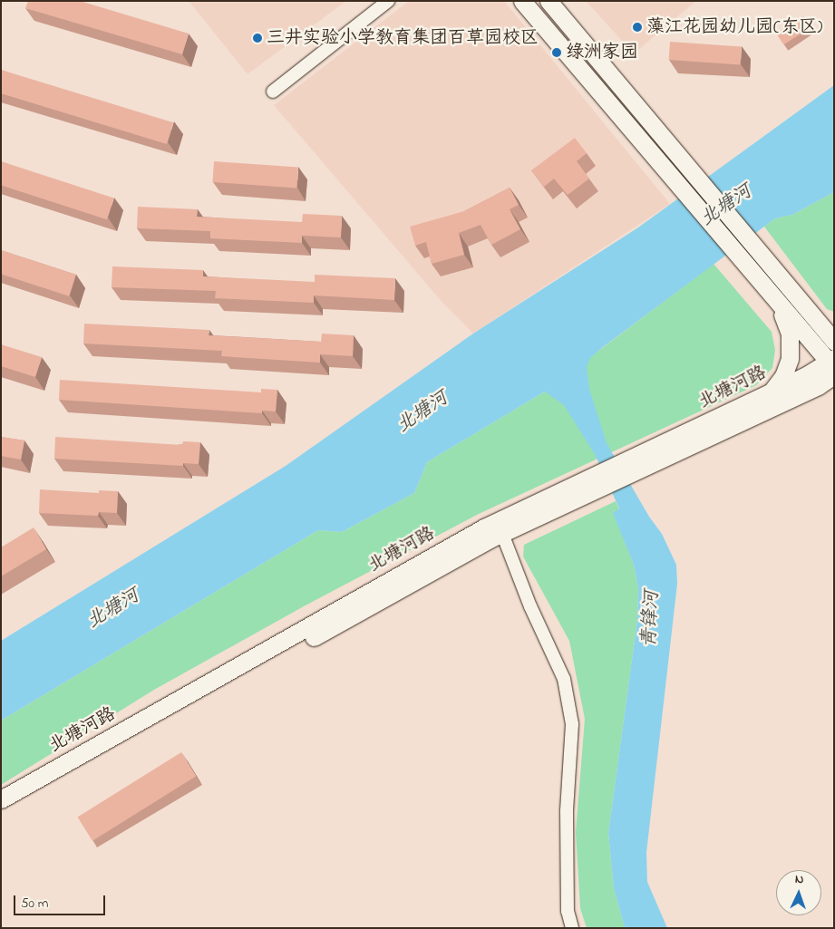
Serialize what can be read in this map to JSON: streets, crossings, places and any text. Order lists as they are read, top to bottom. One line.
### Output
{"streets":{"main road":["北塘河路"]},"water":["北塘河","青锋河"],"places":["藻江花园幼儿园(东区)","三井实验小学教育集团百草园校区","绿洲家园"],"scale_bar":"50 m","north":"top"}
